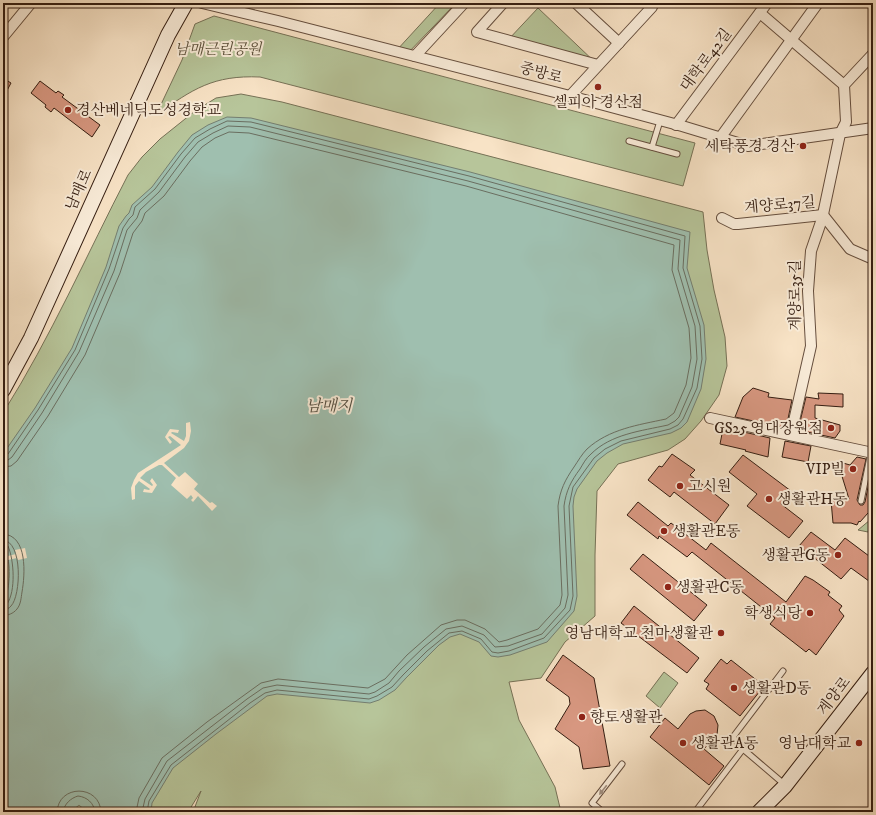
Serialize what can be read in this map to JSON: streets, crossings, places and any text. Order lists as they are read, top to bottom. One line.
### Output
{"streets":{"street":["대학로42길","중방로","남매로","계양로37길","계양로35길","계양로"]},"crossings":[["대학로42길","중방로"],["중방로","계양로35길"],["계양로37길","계양로35길"]],"water":["남매지"],"parks":["남매근린공원"],"places":["셀피아 경산점","경산베네딕도성경학교","세탁풍경 경산","GS25 영대장원점","VIP빌","고시원","생활관H동","생활관E동","생활관G동","생활관C동","학생식당","영남대학교 천마생활관","생활관D동","향토생활관","생활관A동","영남대학교"]}
